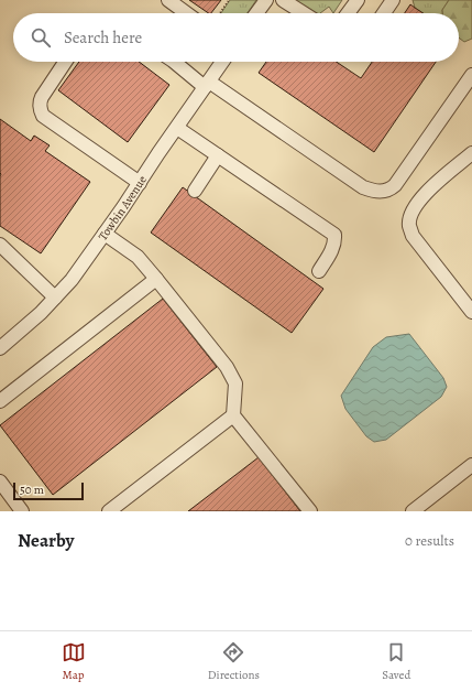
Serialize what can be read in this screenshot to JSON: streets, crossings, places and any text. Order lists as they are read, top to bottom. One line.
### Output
{"streets":{"street":["Towbin Avenue"]},"scale_bar":"50 m","page":{"search":"Search here","scale":"50 m","heading":["Nearby","0 results"],"nav":["Map","Directions","Saved"]}}
